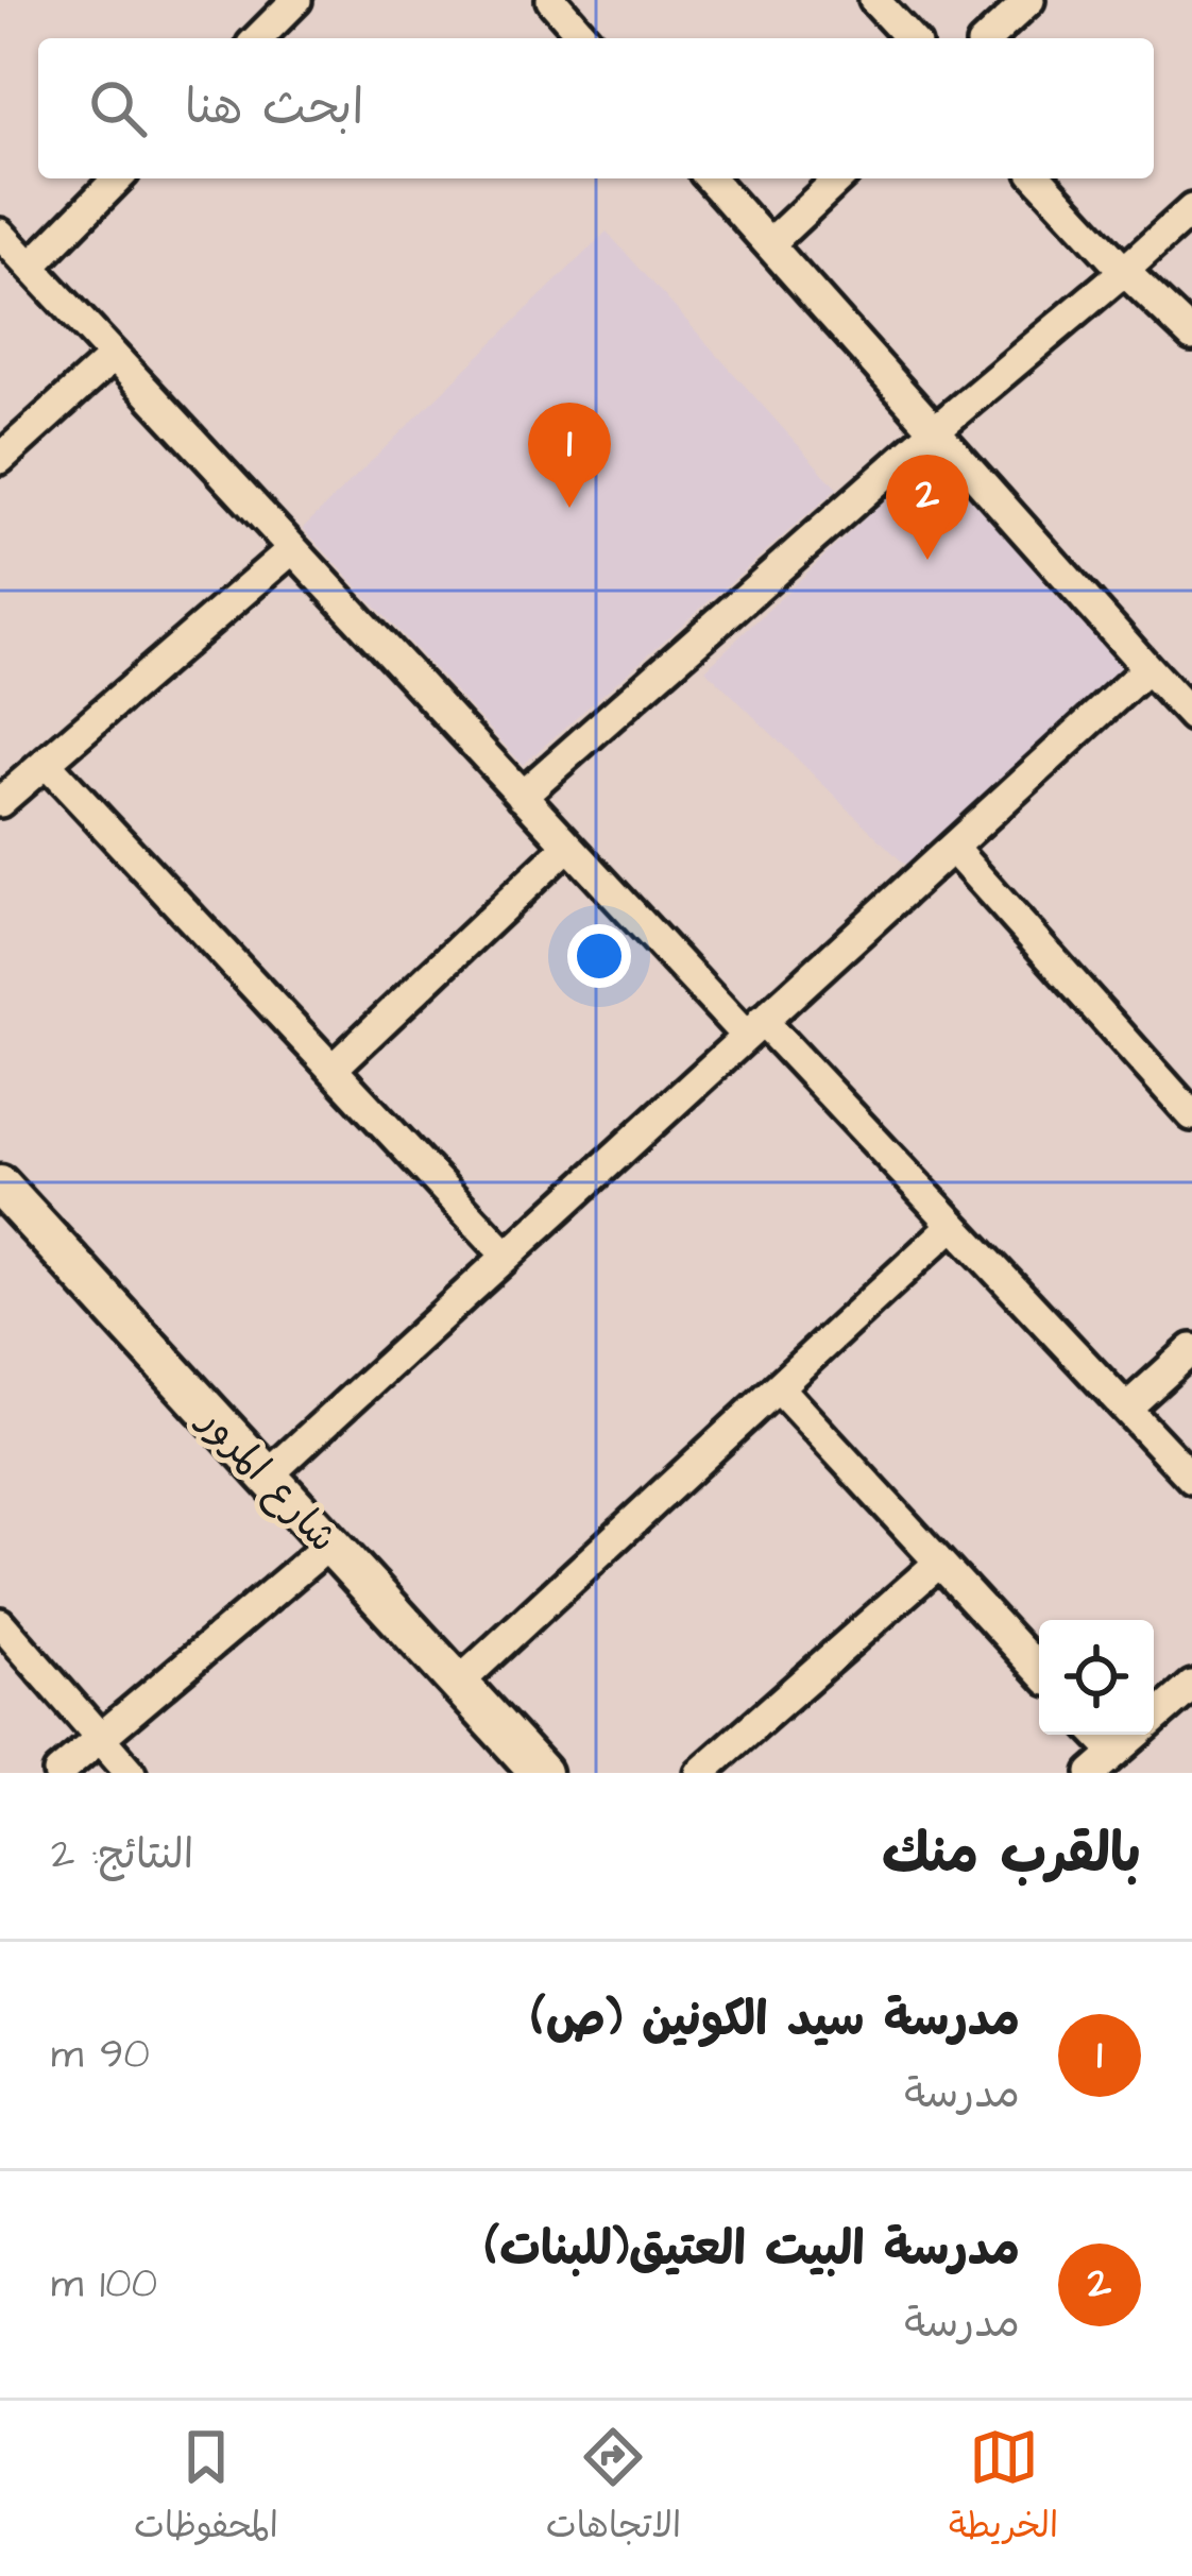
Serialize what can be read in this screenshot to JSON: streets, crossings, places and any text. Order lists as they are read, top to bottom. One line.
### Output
{"streets":{"street":["شارع المرور"]},"page":{"search":"ابحث هنا","pins":["1","2"],"heading":["بالقرب منك","النتائج: 2"],"list":[{"mark":"1","name":"مدرسة سيد الكونين (ص)","note":"مدرسة","value":"90 m"},{"mark":"2","name":"مدرسة البيت العتيق(للبنات)","note":"مدرسة","value":"100 m"}],"nav":["الخريطة","الاتجاهات","المحفوظات"]}}
